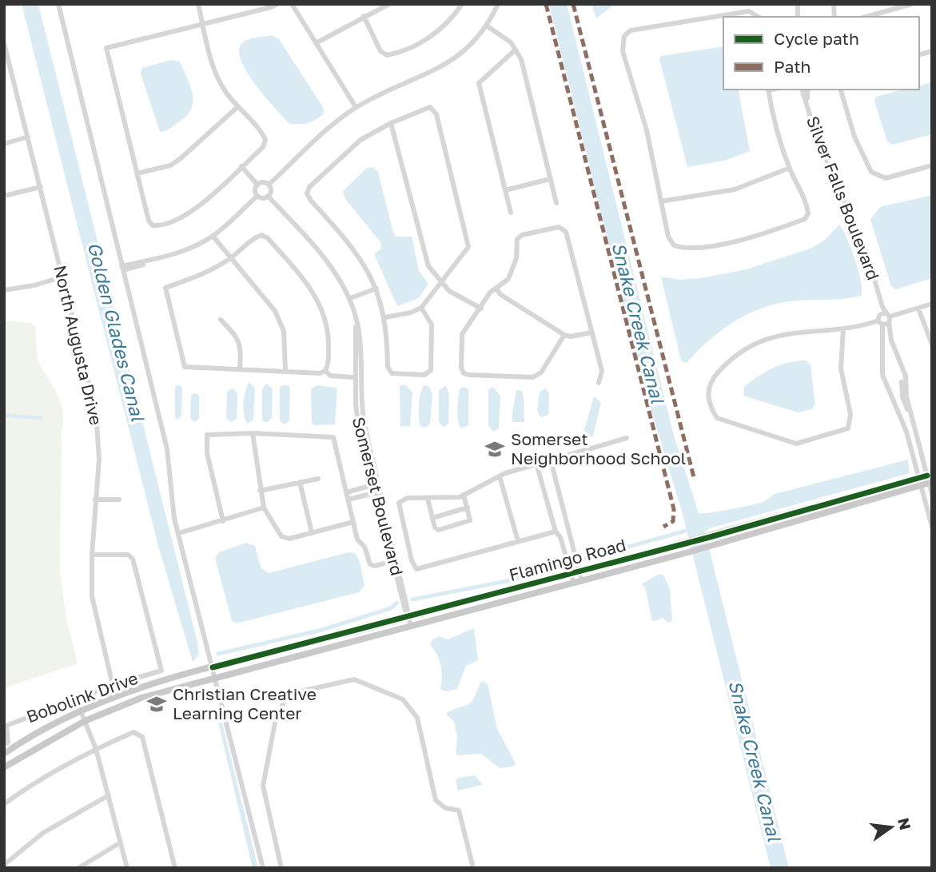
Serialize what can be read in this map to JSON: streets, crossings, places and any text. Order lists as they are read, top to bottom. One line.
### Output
{"streets":{"main road":["Flamingo Road"],"street":["Silver Falls Boulevard","North Augusta Drive","Somerset Boulevard","Bobolink Drive"]},"crossings":[["Silver Falls Boulevard","Flamingo Road"],["North Augusta Drive","Bobolink Drive"],["Somerset Boulevard","Flamingo Road"]],"water":["Snake Creek Canal","Golden Glades Canal"],"places":{"school or university":["Somerset Neighborhood School","Christian Creative Learning Center"]},"legend":["Cycle path","Path"],"north":"right"}
